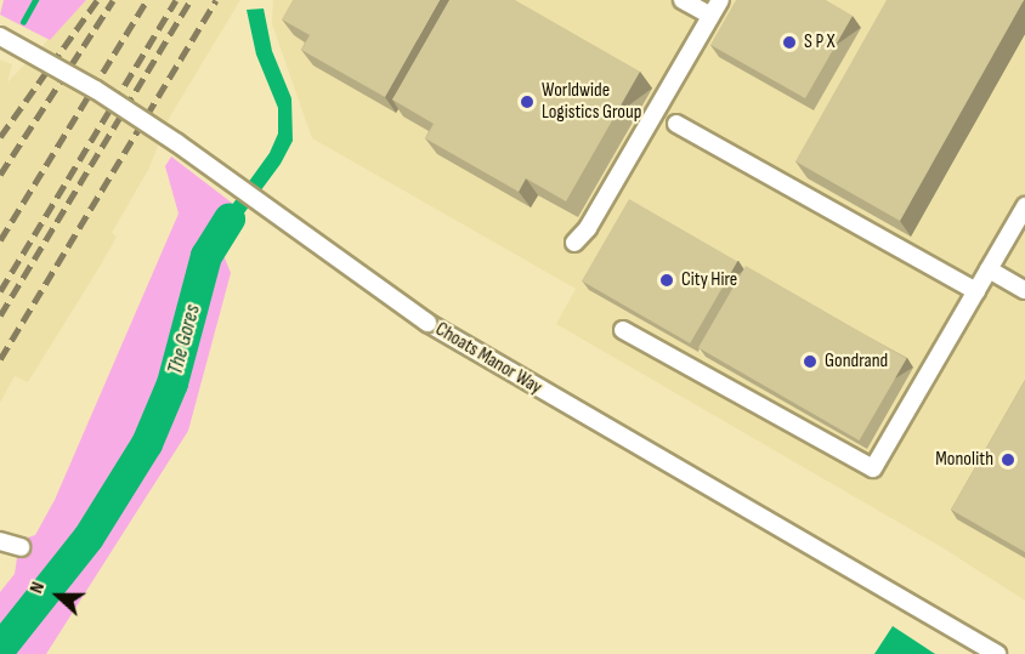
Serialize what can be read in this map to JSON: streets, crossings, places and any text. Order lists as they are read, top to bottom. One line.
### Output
{"streets":{"street":["Choats Manor Way"]},"water":["The Gores"],"places":["S P X","Worldwide Logistics Group","City Hire","Gondrand","Monolith"],"north":"left"}
